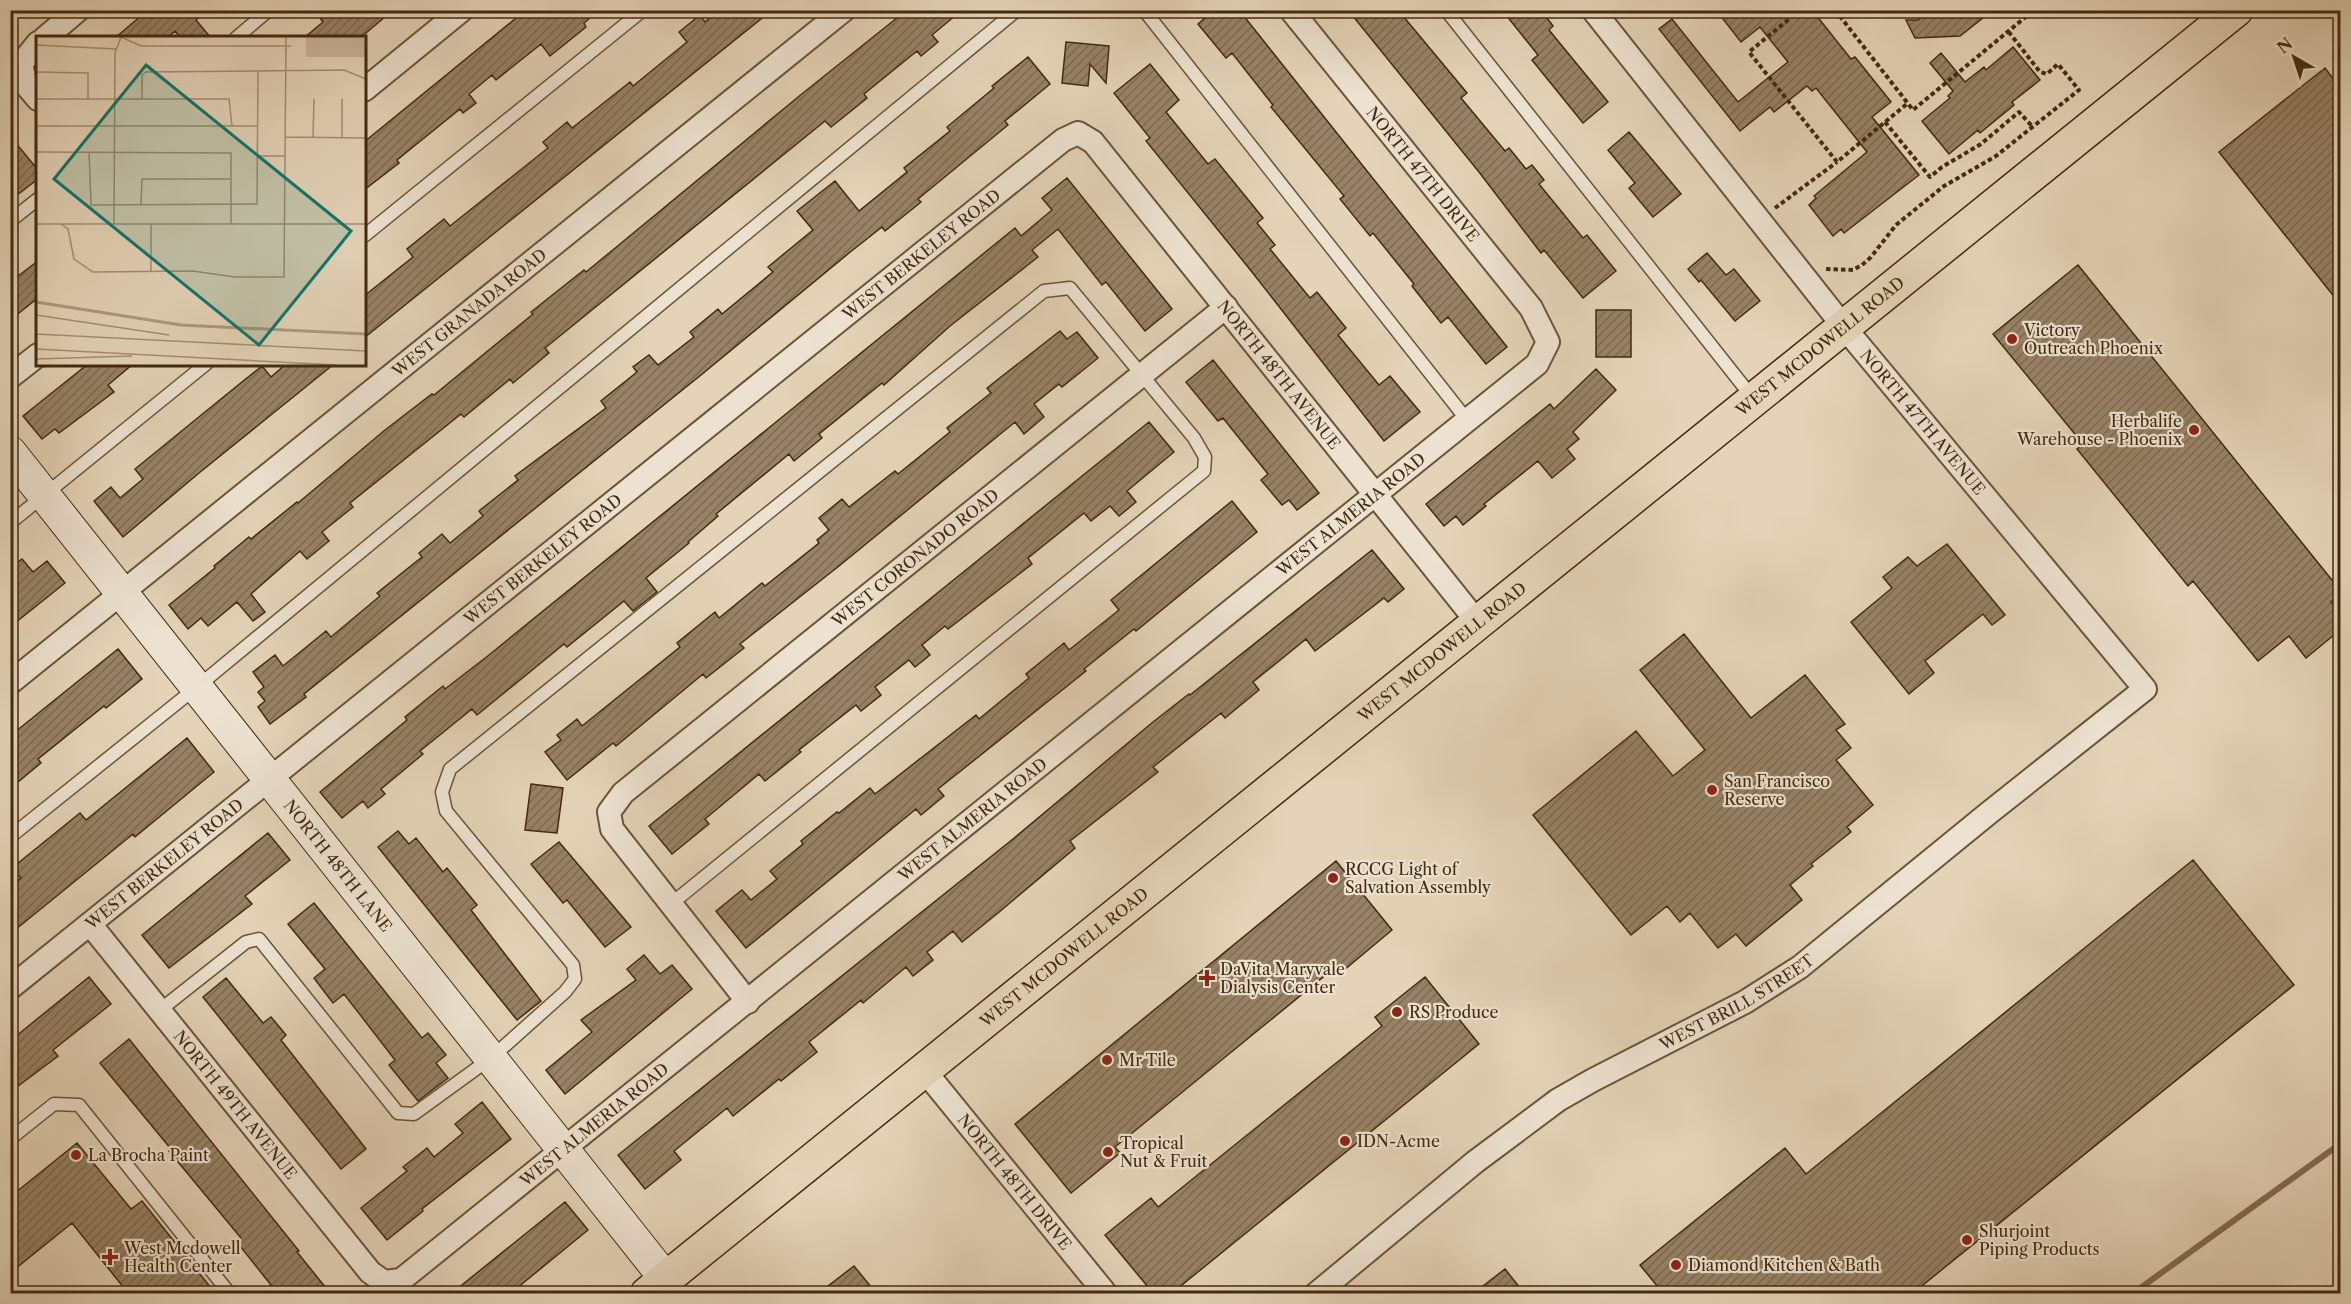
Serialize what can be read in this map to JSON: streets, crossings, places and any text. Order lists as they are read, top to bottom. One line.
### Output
{"streets":{"main road":["WEST MCDOWELL ROAD"],"street":["NORTH 47TH DRIVE","WEST BERKELEY ROAD","WEST GRANADA ROAD","NORTH 48TH AVENUE","NORTH 47TH AVENUE","WEST ALMERIA ROAD","WEST CORONADO ROAD","NORTH 48TH LANE","WEST BRILL STREET","NORTH 49TH AVENUE","NORTH 48TH DRIVE"]},"crossings":[["NORTH 47TH DRIVE","WEST ALMERIA ROAD"],["WEST BERKELEY ROAD","NORTH 48TH AVENUE"],["WEST BERKELEY ROAD","NORTH 48TH LANE"],["WEST BERKELEY ROAD","NORTH 49TH AVENUE"],["WEST GRANADA ROAD","NORTH 48TH LANE"],["WEST MCDOWELL ROAD","NORTH 48TH AVENUE"],["WEST MCDOWELL ROAD","NORTH 47TH AVENUE"],["WEST MCDOWELL ROAD","NORTH 48TH LANE"],["WEST MCDOWELL ROAD","NORTH 48TH DRIVE"],["NORTH 48TH AVENUE","WEST ALMERIA ROAD"],["NORTH 48TH AVENUE","WEST CORONADO ROAD"],["NORTH 47TH AVENUE","WEST BRILL STREET"],["WEST ALMERIA ROAD","NORTH 48TH LANE"],["WEST ALMERIA ROAD","NORTH 49TH AVENUE"]],"places":{"other":["Victory Outreach Phoenix","Herbalife Warehouse - Phoenix","San Francisco Reserve","RCCG Light of Salvation Assembly","RS Produce","Mr Tile","IDN-Acme","Tropical Nut & Fruit","La Brocha Paint","Shurjoint Piping Products","Diamond Kitchen & Bath"],"health":["DaVita Maryvale Dialysis Center","West Mcdowell Health Center"]},"north":"top left"}
